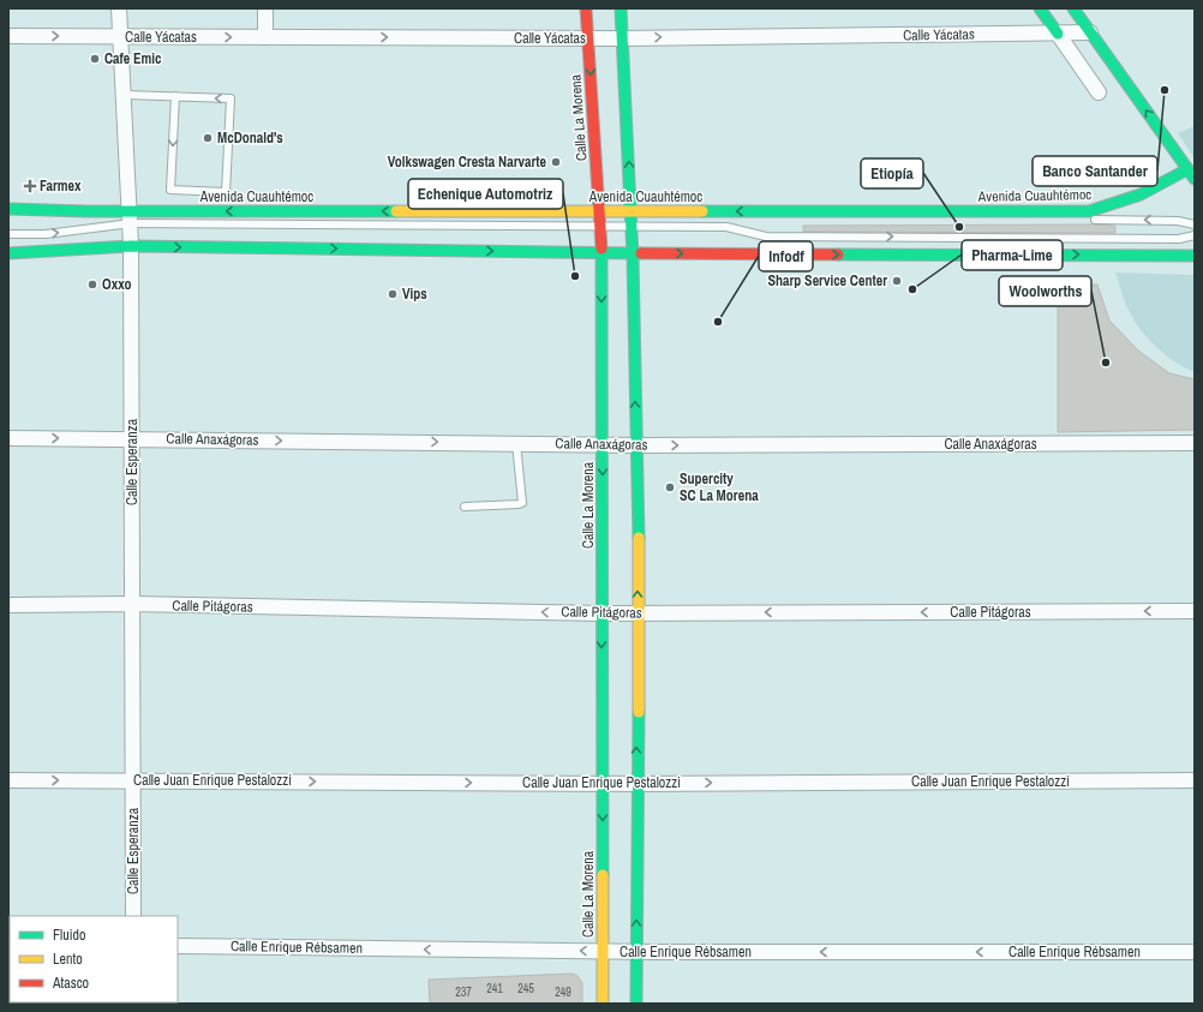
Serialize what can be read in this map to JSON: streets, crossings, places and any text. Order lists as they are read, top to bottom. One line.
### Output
{"streets":{"main road":["Calle La Morena","Avenida Cuauhtémoc"],"street":["Calle Yácatas","Calle Anaxágoras","Calle Esperanza","Calle Pitágoras","Calle Juan Enrique Pestalozzi","Calle Enrique Rébsamen"]},"crossings":[["Calle Yácatas","Calle La Morena"],["Calle Yácatas","Calle Esperanza"],["Calle La Morena","Avenida Cuauhtémoc"],["Calle La Morena","Calle Anaxágoras"],["Calle La Morena","Calle Pitágoras"],["Calle La Morena","Calle Juan Enrique Pestalozzi"],["Calle La Morena","Calle Enrique Rébsamen"],["Avenida Cuauhtémoc","Calle Esperanza"],["Calle Anaxágoras","Calle Esperanza"],["Calle Esperanza","Calle Pitágoras"],["Calle Esperanza","Calle Juan Enrique Pestalozzi"]],"one_way":["Calle Yácatas","Calle Anaxágoras","Calle Pitágoras","Calle Juan Enrique Pestalozzi","Calle Enrique Rébsamen"],"places":{"other":["Cafe Emic","Banco Santander","McDonald's","Volkswagen Cresta Narvarte","Etiopía","Echenique Automotriz","Sharp Service Center","Oxxo","Pharma-Lime","Vips","Infodf","Woolworths","Supercity SC La Morena"],"health":["Farmex"]},"house_numbers":["241","245","237","249"],"legend":["Fluido","Lento","Atasco"]}
